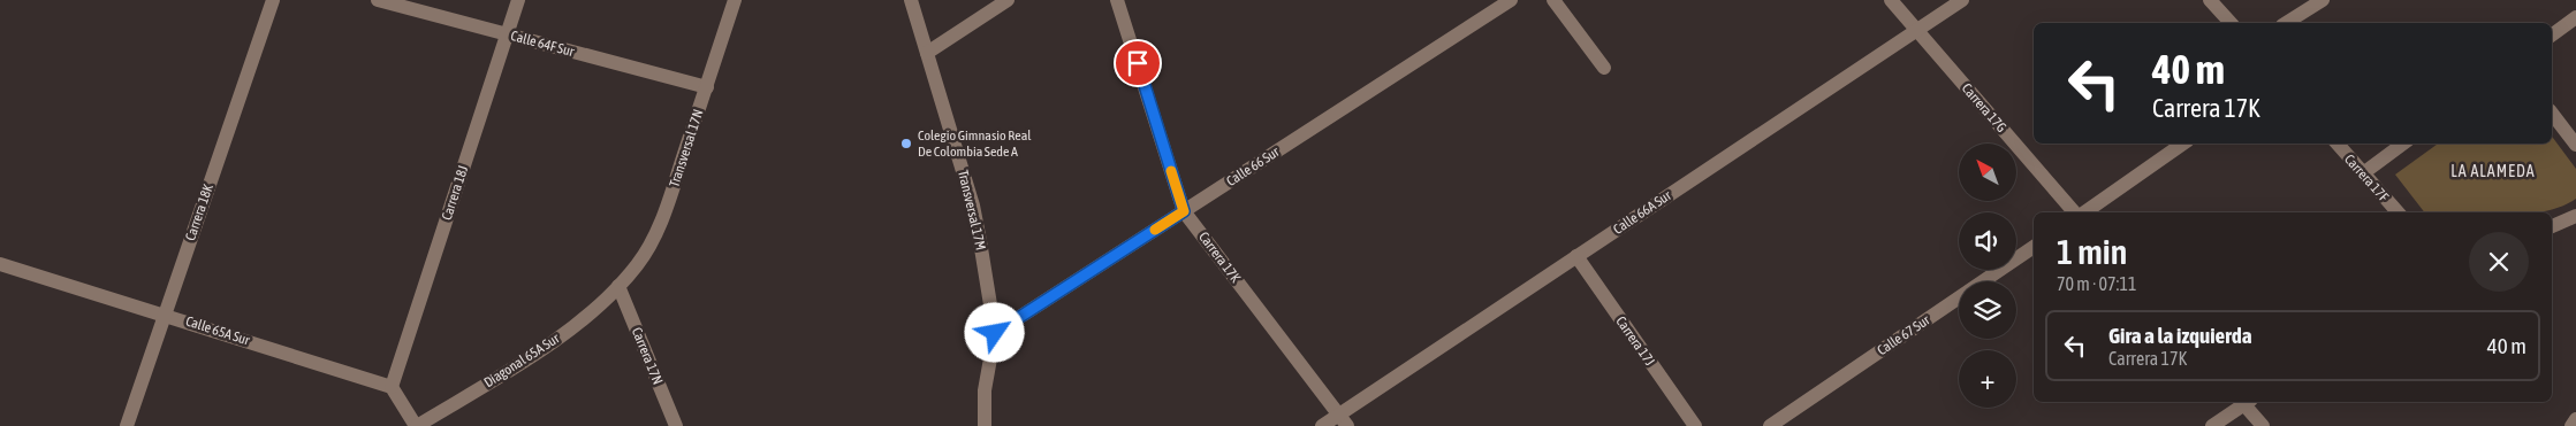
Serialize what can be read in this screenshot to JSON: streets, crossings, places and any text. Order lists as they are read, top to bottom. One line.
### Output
{"streets":{"street":["Calle 64F Sur","Carrera 17G","Transversal 17N","Calle 66 Sur","Carrera 17F","Carrera 18J","Transversal 17M","Carrera 18K","Calle 66A Sur","Carrera 17K","Calle 65A Sur","Calle 67 Sur","Carrera 17J","Carrera 17N","Diagonal 65A Sur"]},"crossings":[["Calle 64F Sur","Transversal 17N"],["Calle 64F Sur","Carrera 18J"],["Carrera 17G","Calle 66A Sur"],["Transversal 17N","Carrera 17N"],["Transversal 17N","Diagonal 65A Sur"],["Calle 66 Sur","Transversal 17M"],["Calle 66 Sur","Carrera 17K"],["Carrera 18J","Calle 65A Sur"],["Carrera 18K","Calle 65A Sur"],["Calle 66A Sur","Carrera 17K"],["Calle 66A Sur","Carrera 17J"],["Carrera 17N","Diagonal 65A Sur"]],"districts":["LA ALAMEDA"],"places":["Colegio Gimnasio Real De Colombia Sede A"],"north":"top left","page":{"turn":["40 m","Carrera 17K"],"map_buttons":"+","heading":["1 min","70 m · 07:11"],"list":[{"name":"Gira a la izquierda","note":"Carrera 17K","value":"40 m"}]}}
